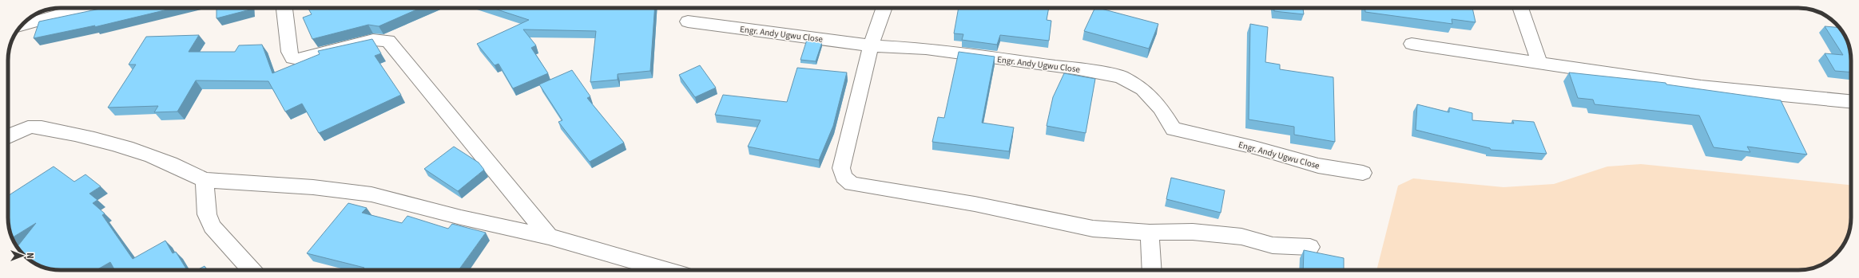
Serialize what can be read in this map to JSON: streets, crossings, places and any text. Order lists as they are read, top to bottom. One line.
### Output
{"streets":{"street":["Engr. Andy Ugwu Close"]},"north":"right"}
